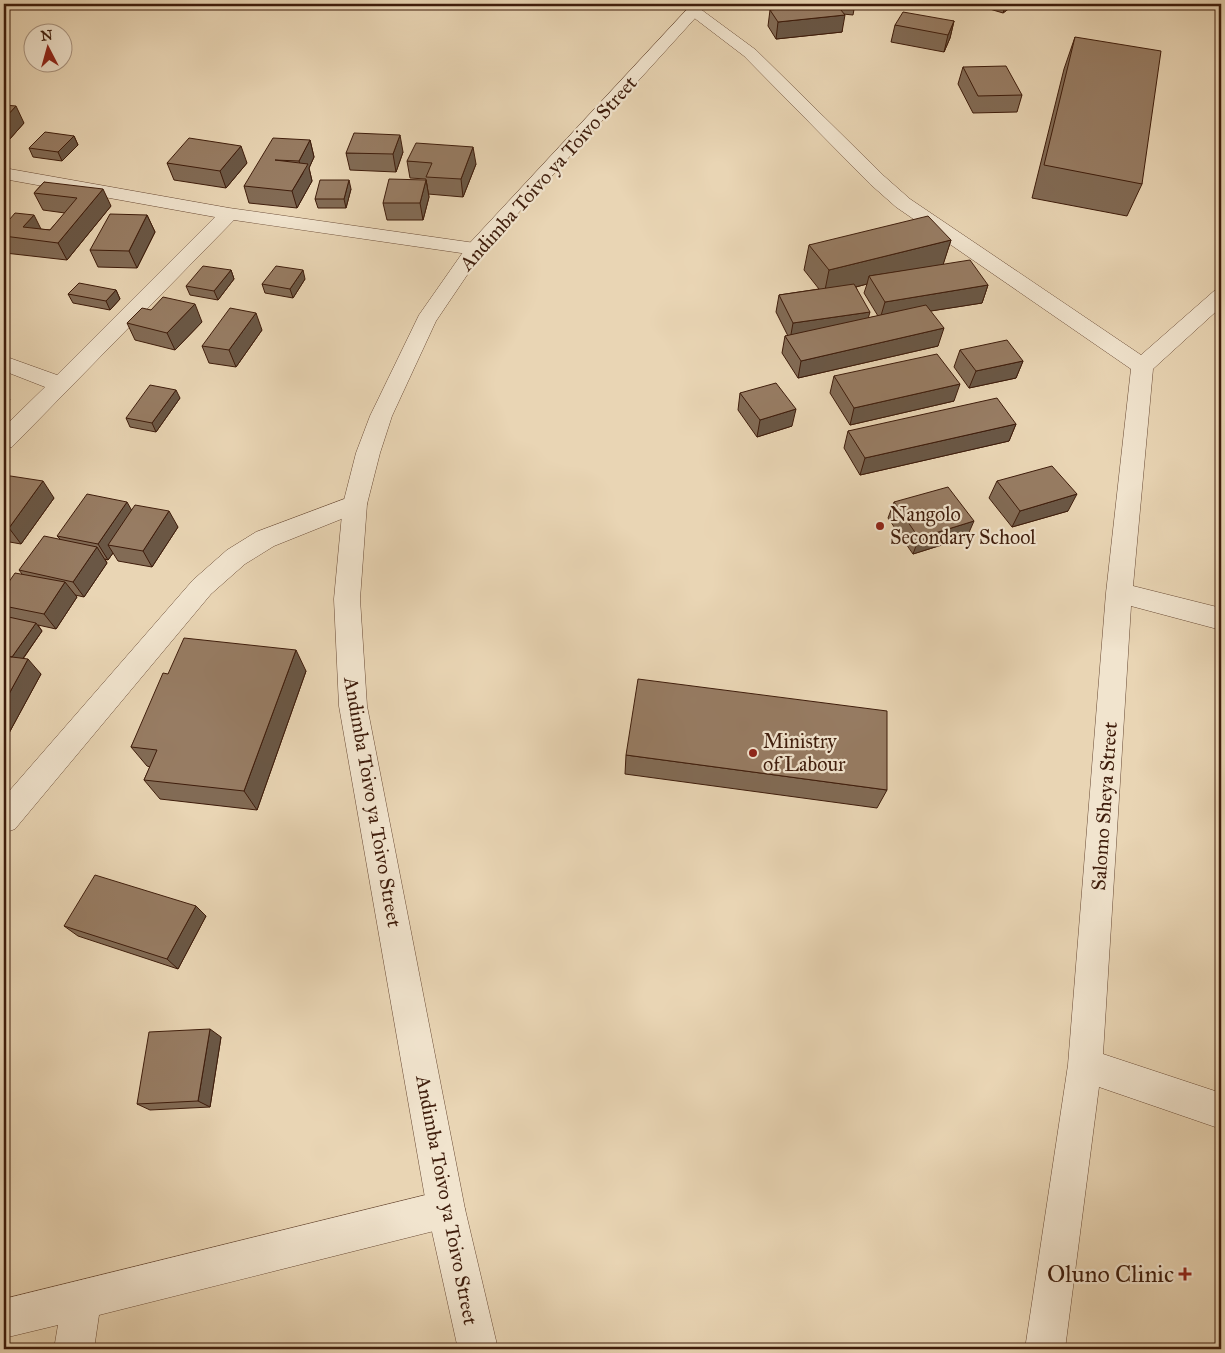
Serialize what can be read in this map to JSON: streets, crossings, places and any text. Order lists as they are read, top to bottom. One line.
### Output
{"streets":{"street":["Andimba Toivo ya Toivo Street","Salomo Sheya Street"]},"places":{"other":["Nangolo Secondary School","Ministry of Labour"],"health":["Oluno Clinic"]},"north":"top"}
